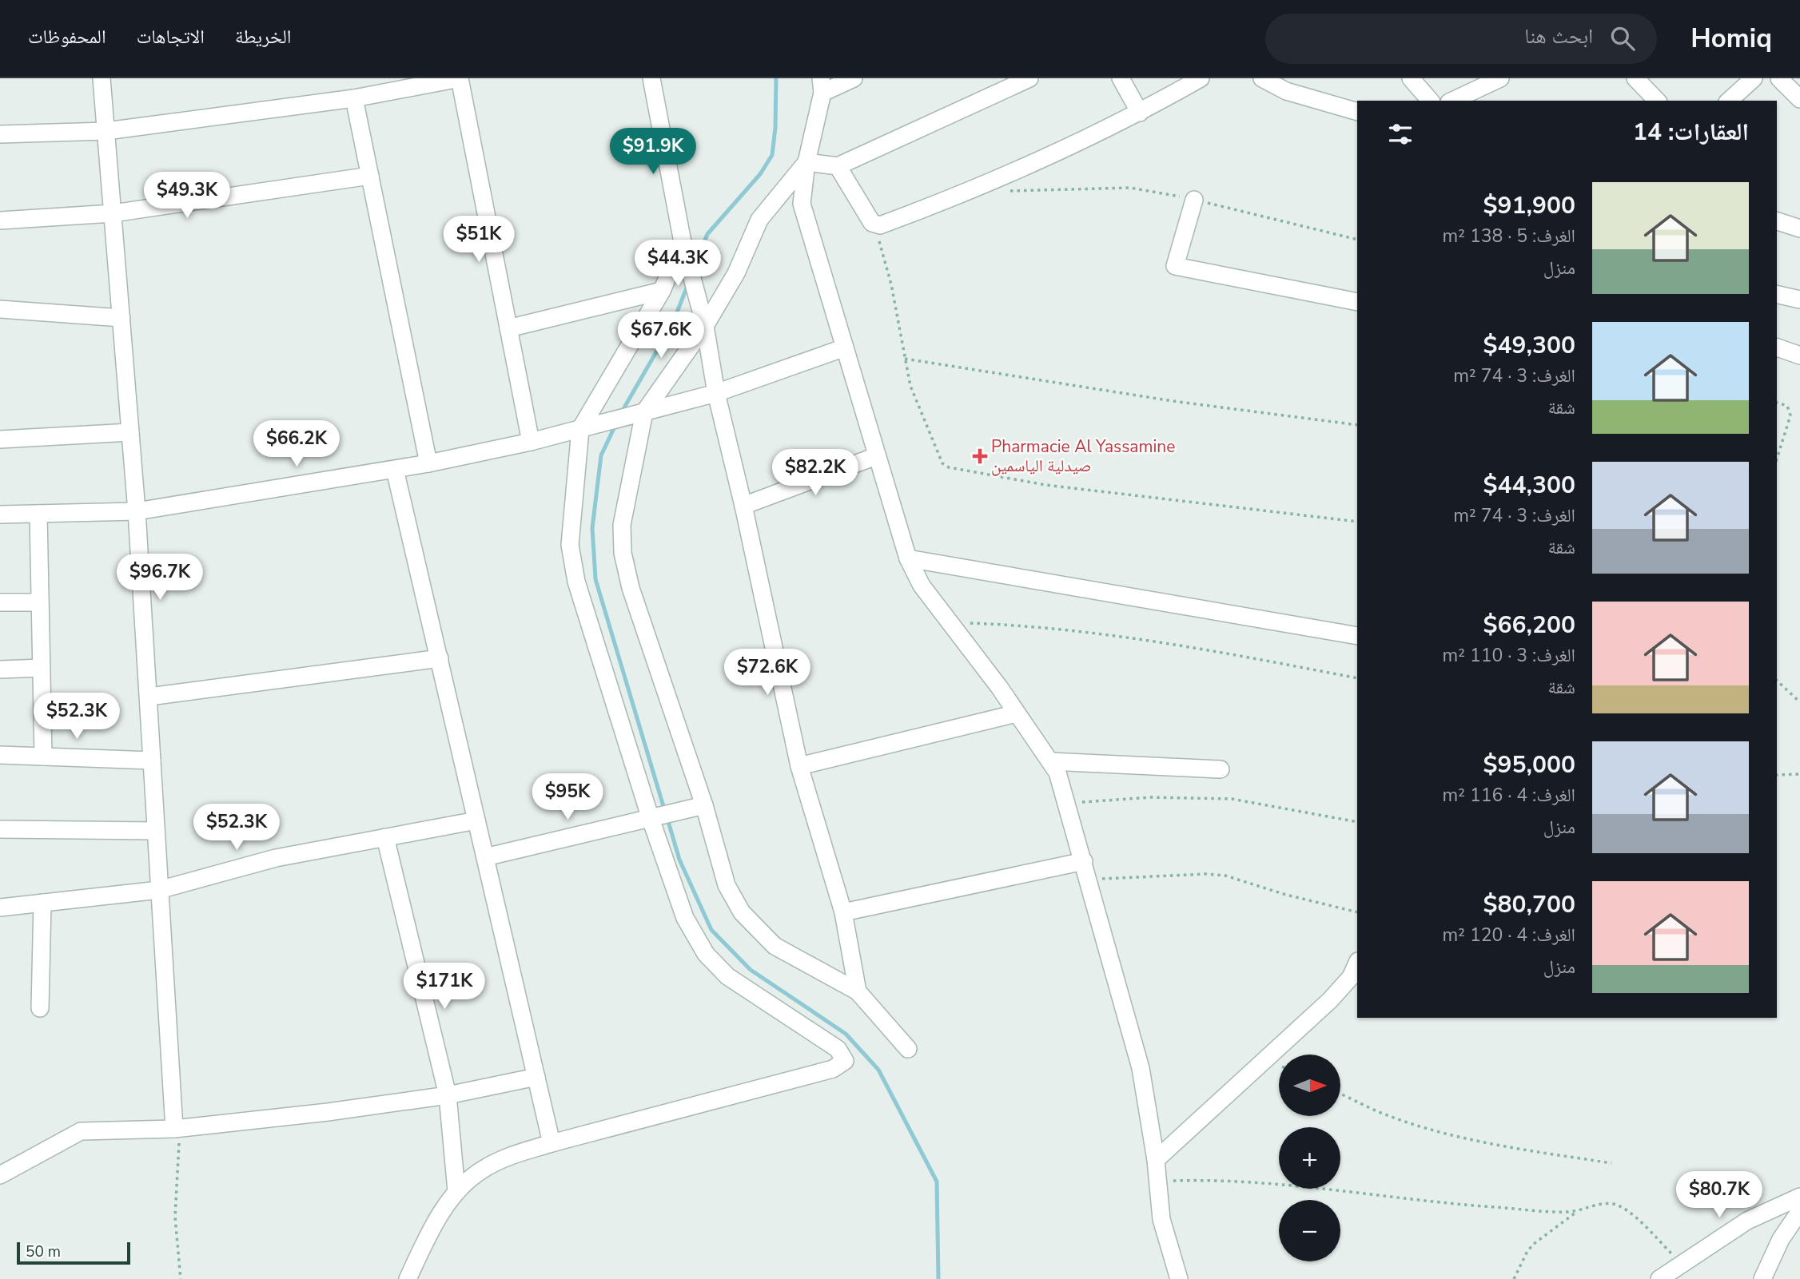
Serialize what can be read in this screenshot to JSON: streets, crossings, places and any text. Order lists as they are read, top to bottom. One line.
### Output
{"places":{"health":["Pharmacie Al Yassamine صيدلية الياسمين"]},"scale_bar":"50 m","north":"right","page":{"header":"Homiq","search":"ابحث هنا","nav":["الخريطة","الاتجاهات","المحفوظات"],"heading":"العقارات: 14","price":["$91.9K","$49.3K","$51K","$44.3K","$67.6K","$66.2K","$82.2K","$96.7K","$72.6K","$52.3K","$95K","$52.3K","$171K","$80.7K"],"list":[{"name":"$91,900","note":"الغرف: 5 · 138 m² · منزل"},{"name":"$49,300","note":"الغرف: 3 · 74 m² · شقة"},{"name":"$44,300","note":"الغرف: 3 · 74 m² · شقة"},{"name":"$66,200","note":"الغرف: 3 · 110 m² · شقة"},{"name":"$95,000","note":"الغرف: 4 · 116 m² · منزل"},{"name":"$80,700","note":"الغرف: 4 · 120 m² · منزل"}],"map_buttons":["+","−"],"scale":"50 m"}}
